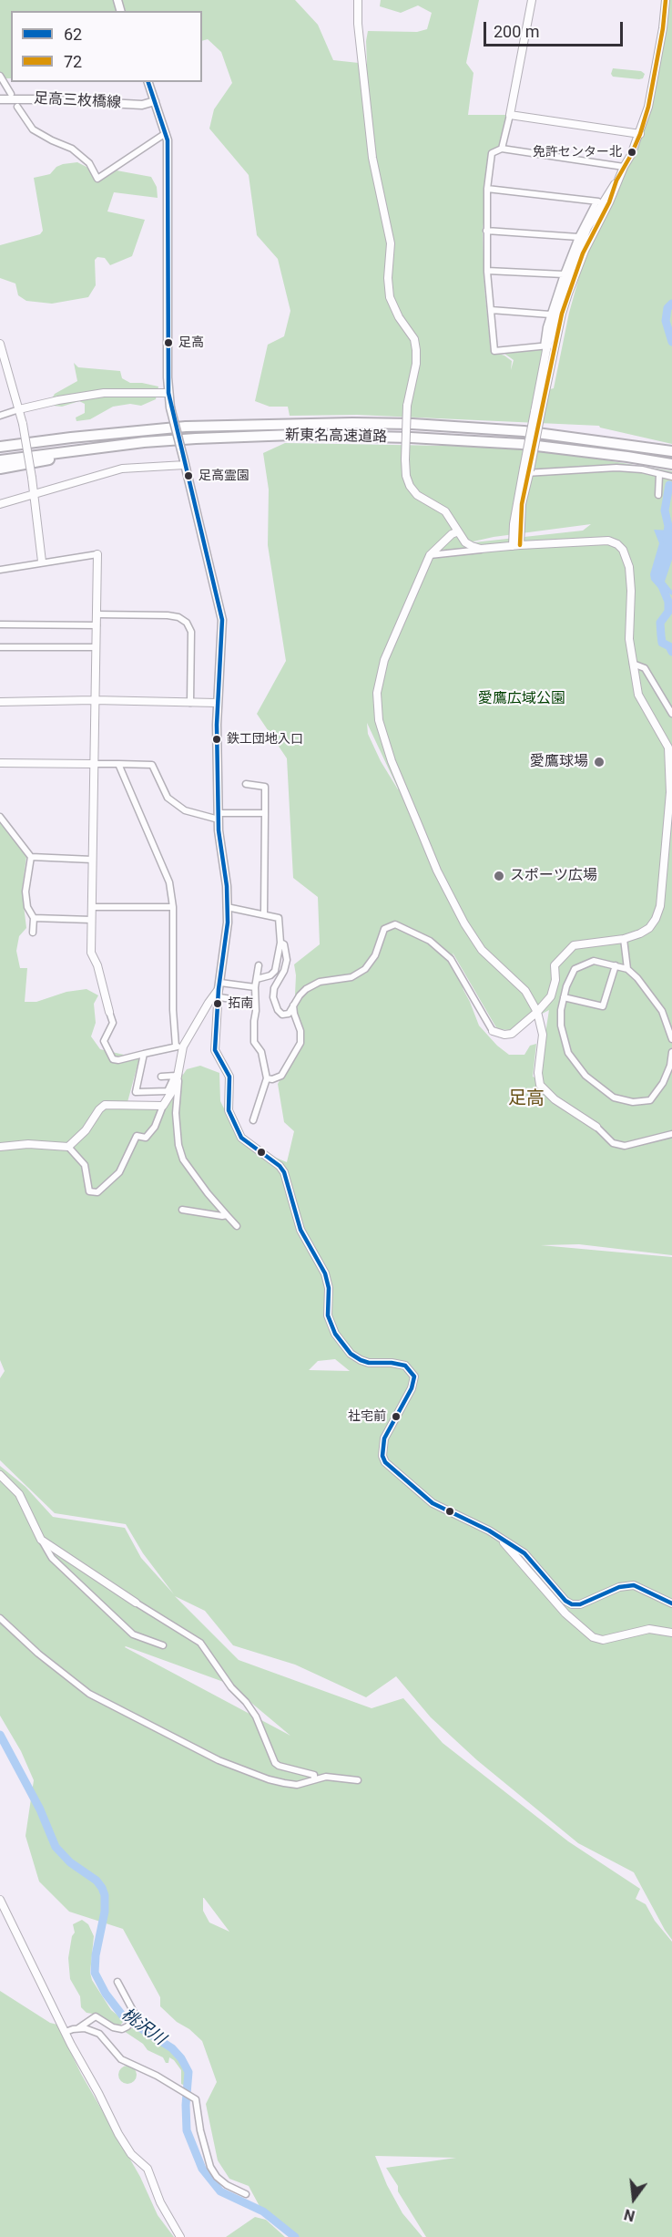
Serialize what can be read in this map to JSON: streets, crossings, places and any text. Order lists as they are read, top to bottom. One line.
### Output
{"streets":{"highway":["新東名高速道路"],"main road":["足高三枚橋線"]},"districts":["足高"],"water":["桃沢川"],"parks":["愛鷹広域公園"],"places":["免許センター北","足高","足高霊園","鉄工団地入口","愛鷹球場","スポーツ広場","拓南","社宅前"],"lines":["transit line 72","transit line 62"],"legend":["62","72"],"scale_bar":"200 m","north":"bottom"}
